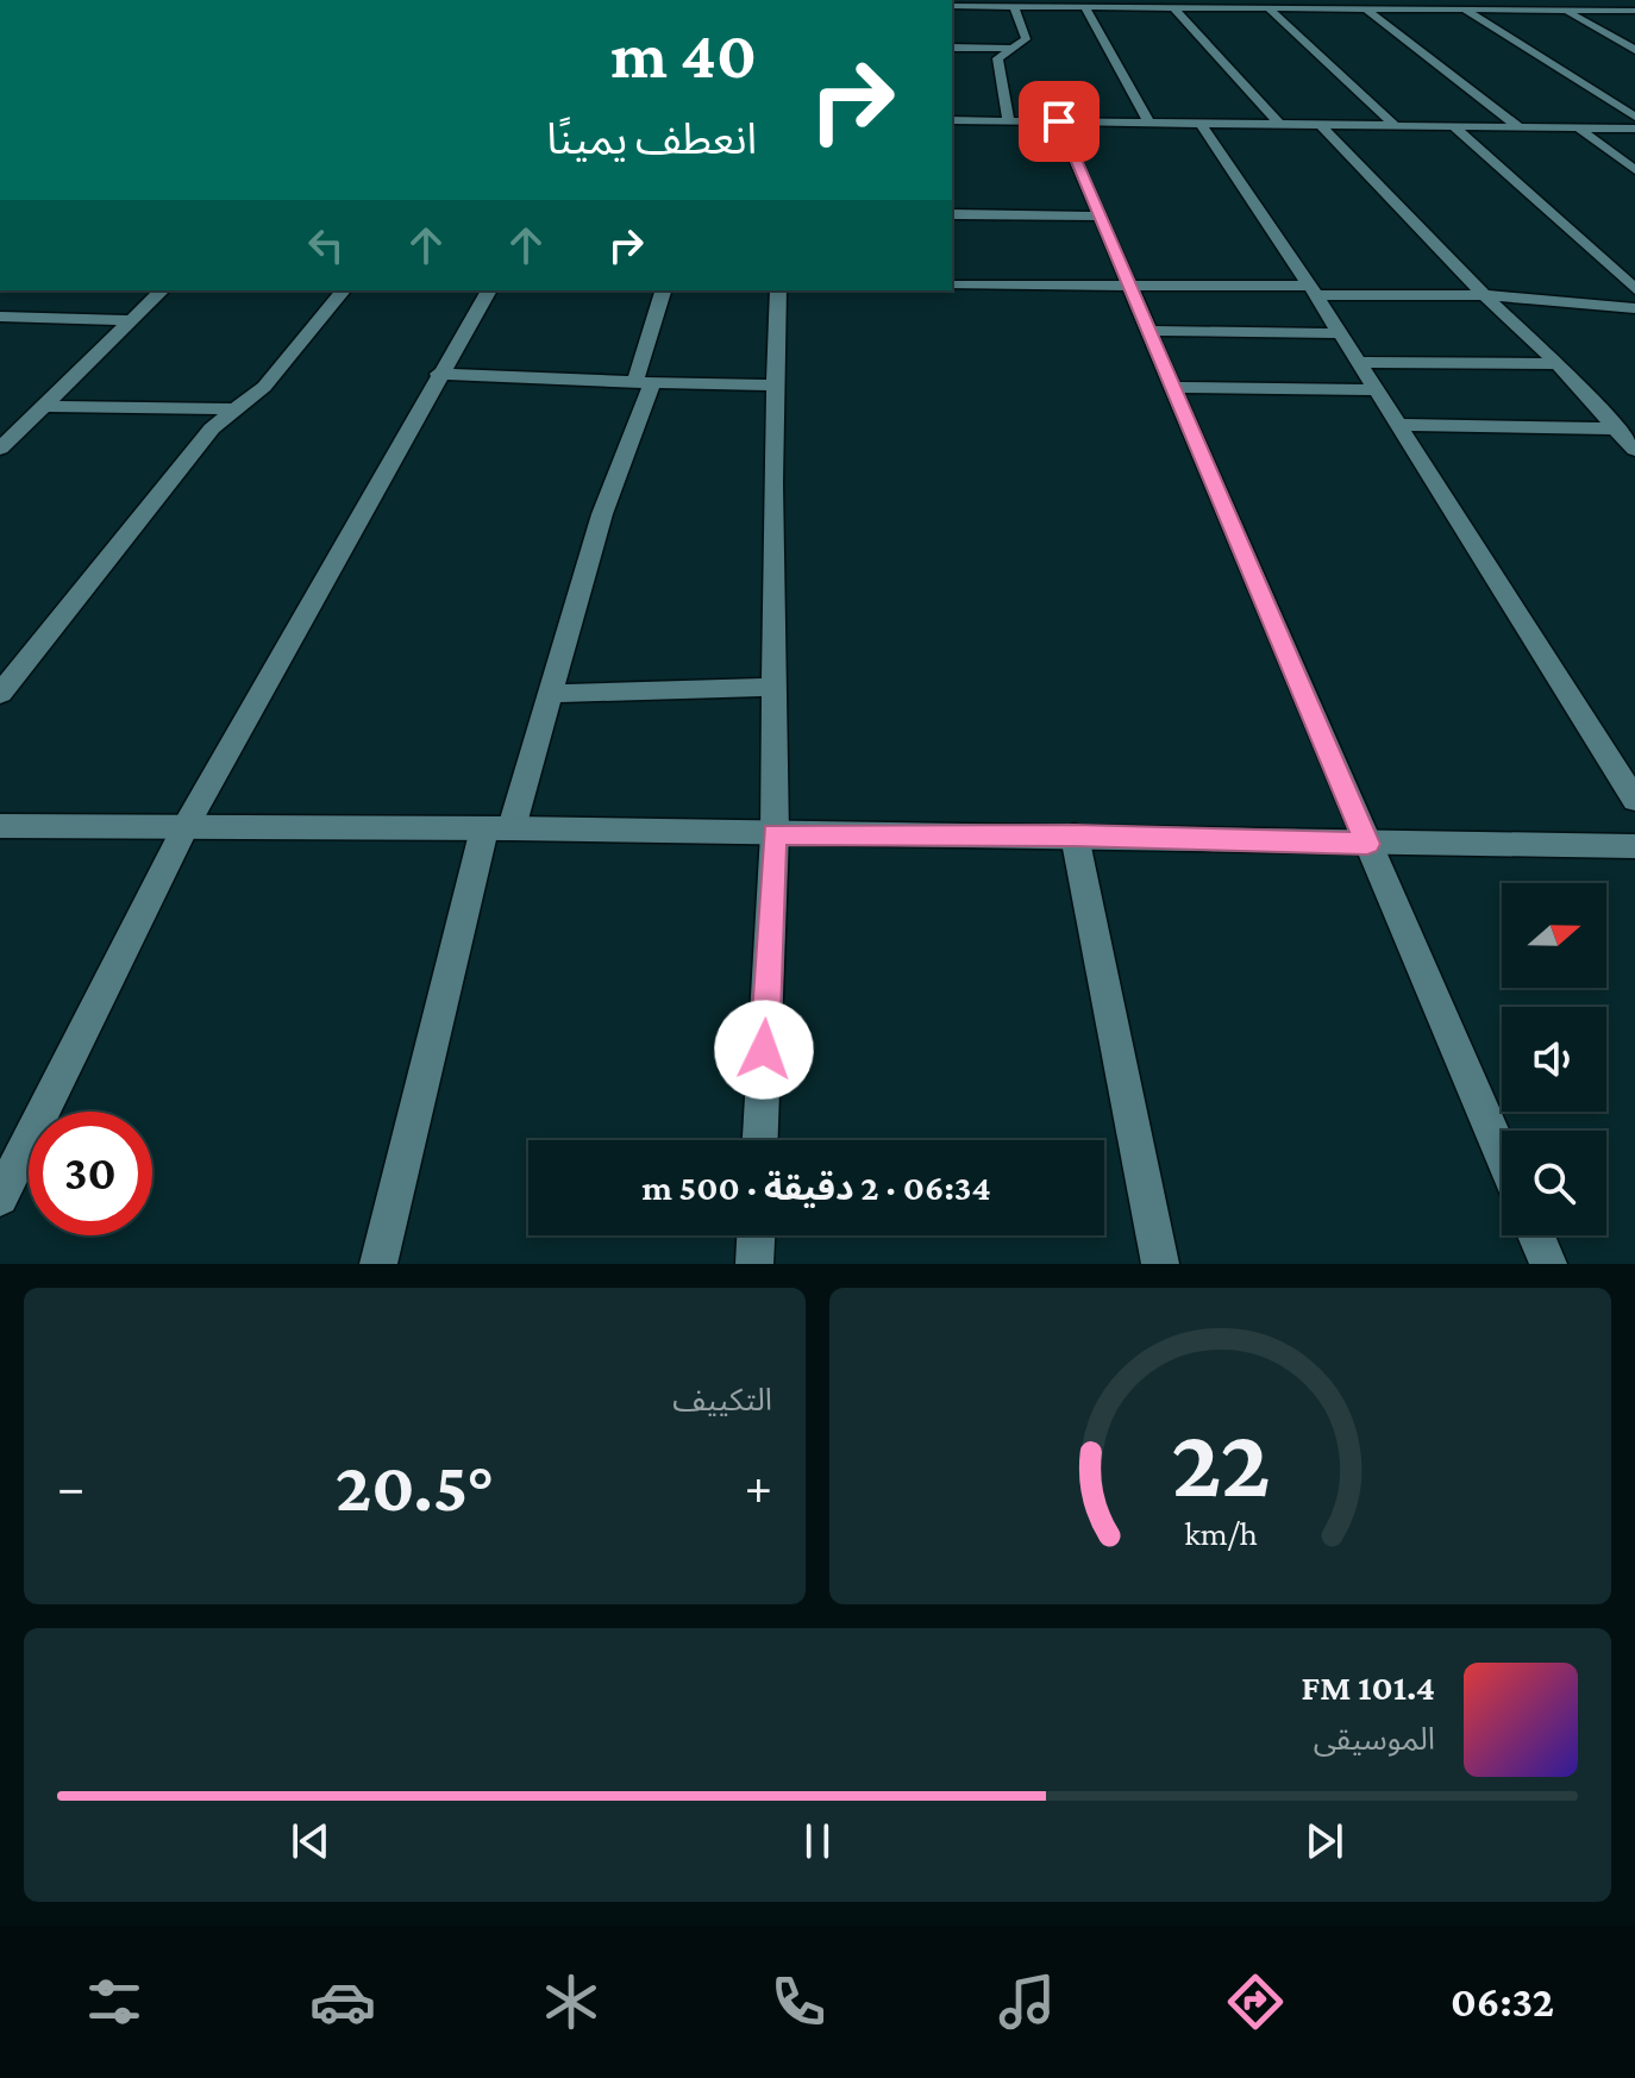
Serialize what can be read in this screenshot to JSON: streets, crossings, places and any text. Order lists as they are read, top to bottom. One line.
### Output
{"north":"right","page":{"turn":["40 m","انعطف يمينًا"],"limit":"30","trip":"06:34 · 2 دقيقة · 500 m","tile":"التكييف","heat":["−","20.5°","+"],"song":["101.4 FM","الموسيقى"],"tabs":"06:32","gauge":["22","km/h"]}}
